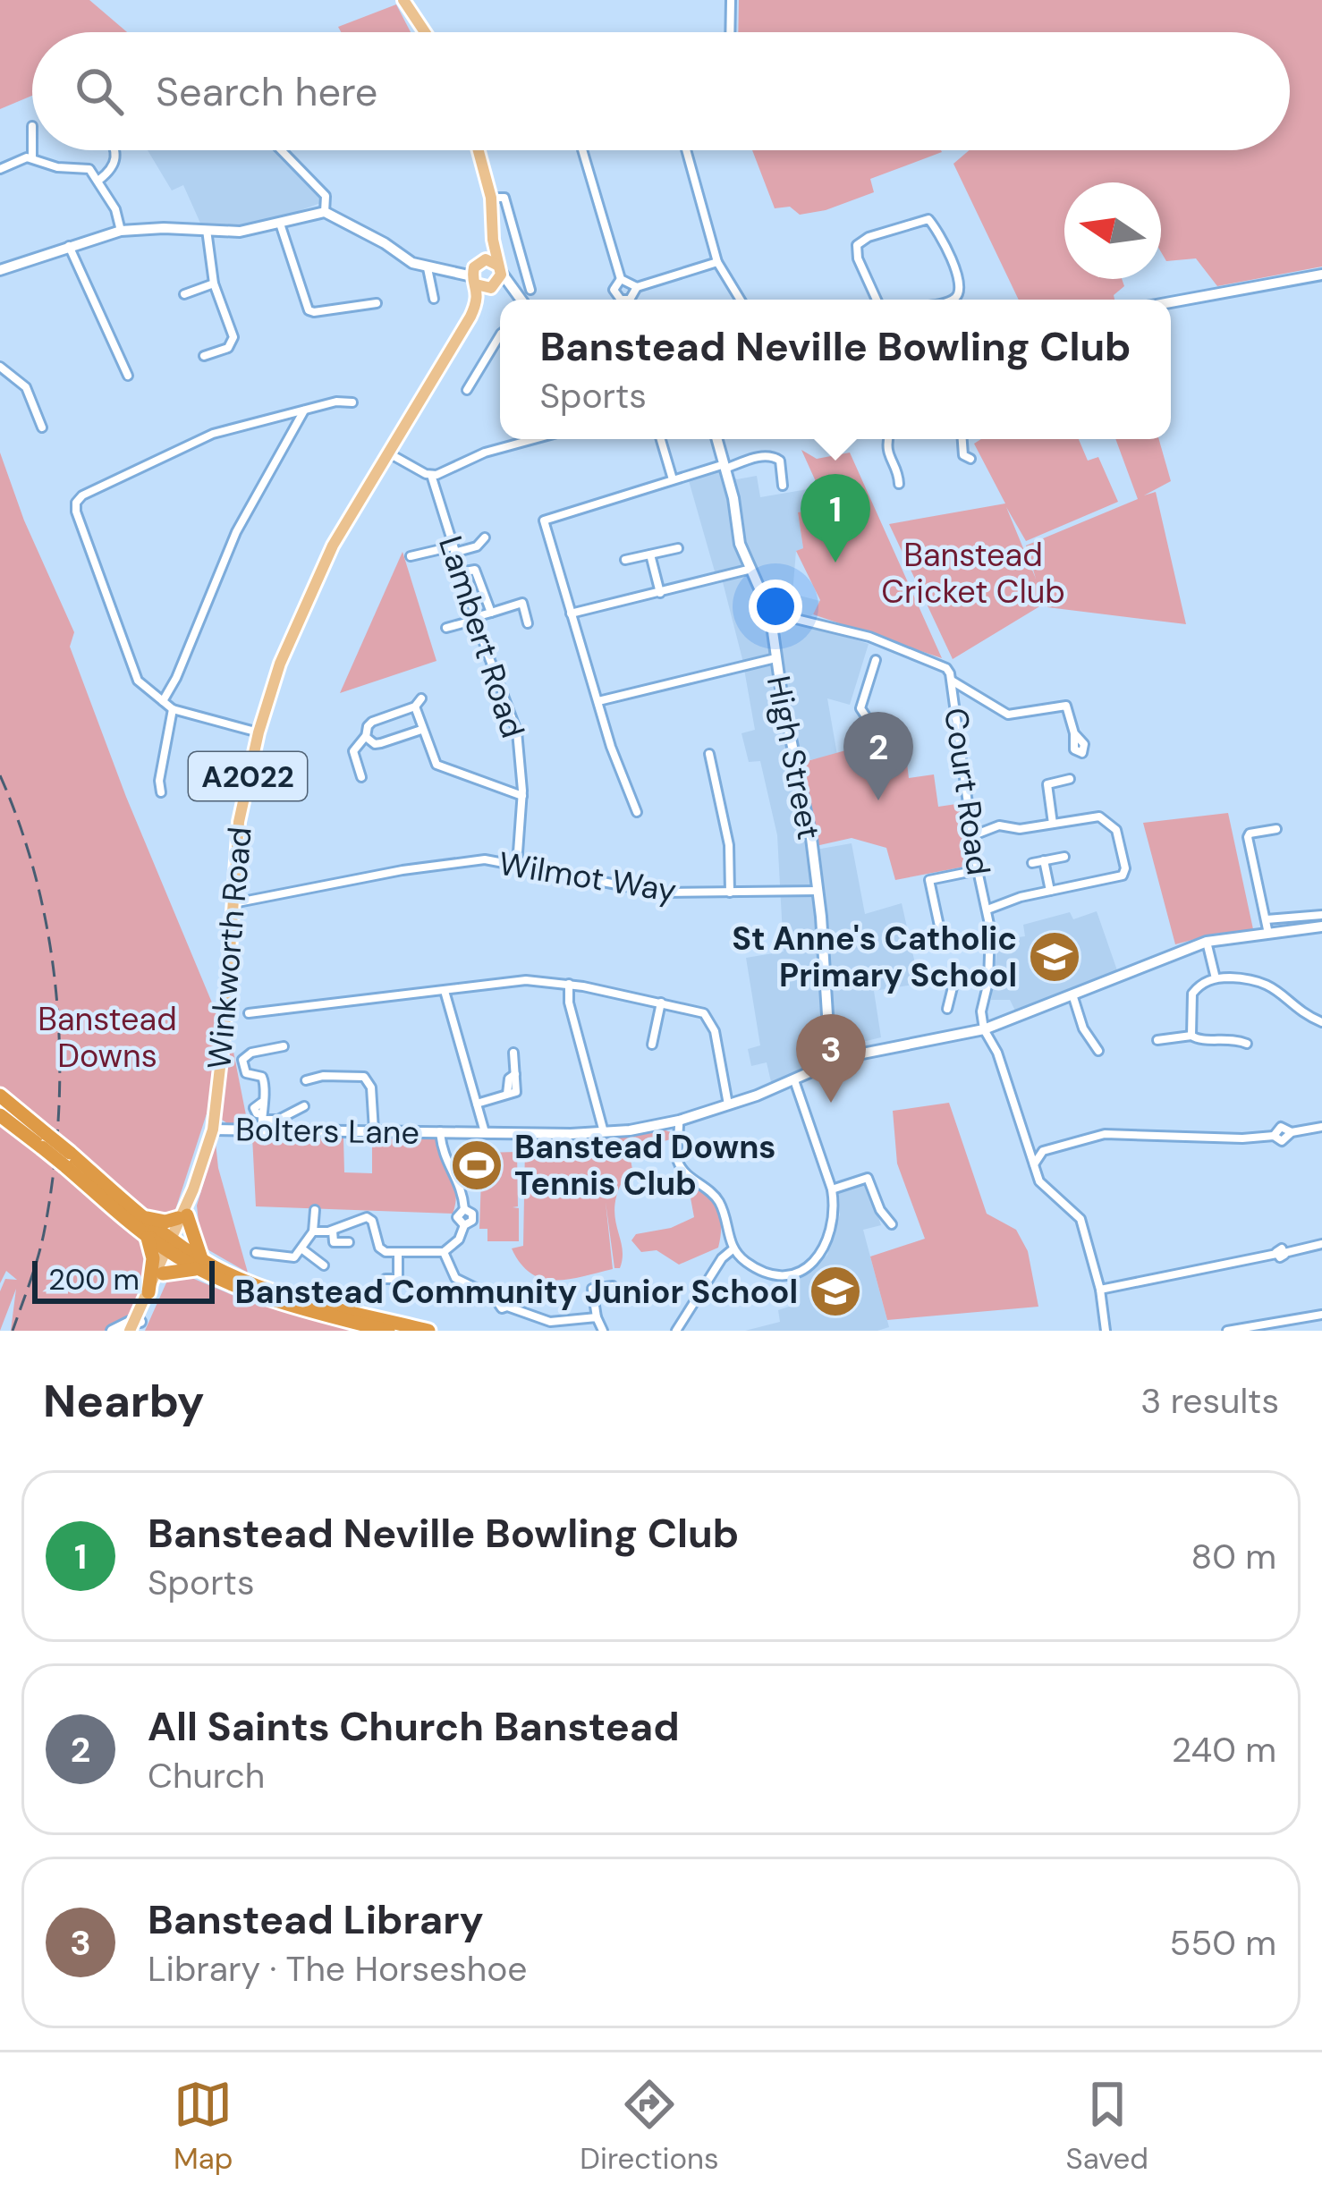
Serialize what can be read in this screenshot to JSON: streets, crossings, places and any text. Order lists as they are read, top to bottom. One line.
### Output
{"streets":{"main road":["High Street","A2022","Winkworth Road","Bolters Lane"],"street":["Lambert Road","Court Road","Wilmot Way"]},"crossings":[["Lambert Road","Wilmot Way"],["High Street","Wilmot Way"],["High Street","Bolters Lane"],["A2022","Winkworth Road"],["Wilmot Way","Winkworth Road"],["Winkworth Road","Bolters Lane"]],"parks":["Banstead Cricket Club","Banstead Downs"],"places":{"school or university":["St Anne's Catholic Primary School","Banstead Community Junior School"],"sports":["Banstead Downs Tennis Club"]},"scale_bar":"200 m","north":"left","page":{"search":"Search here","popup":["Banstead Neville Bowling Club","Sports"],"pins":["1","2","3"],"scale":"200 m","heading":["Nearby","3 results"],"list":[{"mark":"1","name":"Banstead Neville Bowling Club","note":"Sports","value":"80 m"},{"mark":"2","name":"All Saints Church Banstead","note":"Church","value":"240 m"},{"mark":"3","name":"Banstead Library","note":"Library · The Horseshoe","value":"550 m"}],"nav":["Map","Directions","Saved"]}}
